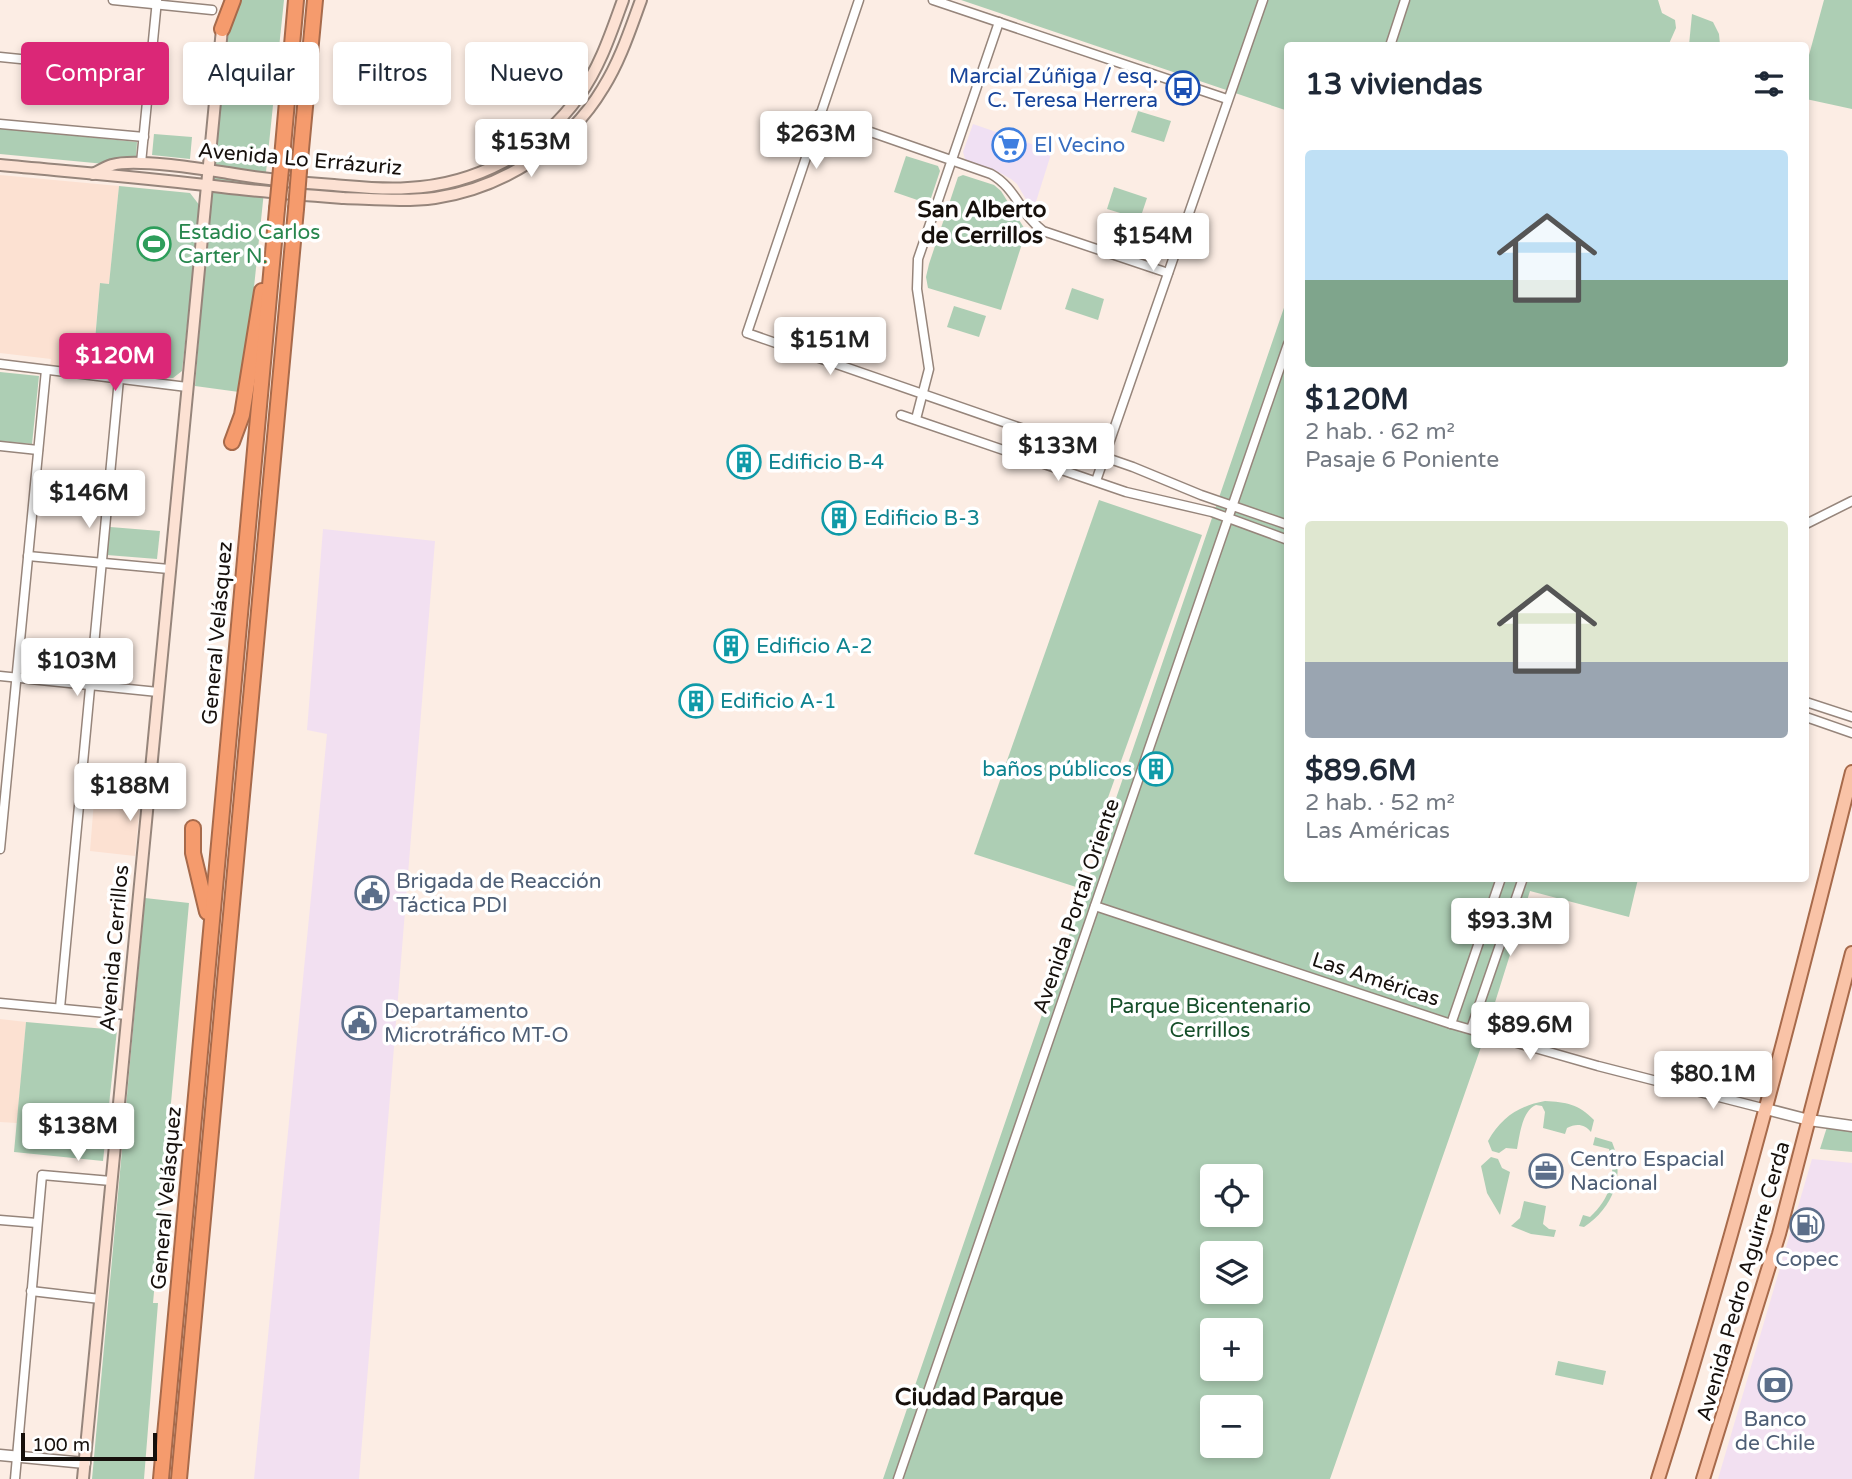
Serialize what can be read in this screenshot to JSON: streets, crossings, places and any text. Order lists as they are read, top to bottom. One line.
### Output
{"streets":{"highway":["General Velásquez"],"main road":["Avenida Lo Errázuriz","Avenida Cerrillos","Avenida Pedro Aguirre Cerda"],"street":["Avenida Portal Oriente","Las Américas"]},"crossings":[["Avenida Lo Errázuriz","Avenida Cerrillos"],["Avenida Portal Oriente","Las Américas"],["Las Américas","Avenida Pedro Aguirre Cerda"]],"districts":["San Alberto de Cerrillos","Ciudad Parque"],"parks":["Parque Bicentenario Cerrillos"],"places":{"bus stop":["Marcial Zúñiga / esq. C. Teresa Herrera"],"supermarket":["El Vecino"],"sports":["Estadio Carlos Carter N."],"building":["Edificio B-4","Edificio B-3","Edificio A-2","Edificio A-1","baños públicos"],"public building":["Brigada de Reacción Táctica PDI","Departamento Microtráfico MT-O"],"office":["Centro Espacial Nacional"],"fuel station":["Copec"],"bank":["Banco de Chile"]},"scale_bar":"100 m","page":{"chip":["Comprar","Alquilar","Filtros","Nuevo"],"heading":"13 viviendas","price":["$263M","$153M","$154M","$151M","$120M","$133M","$146M","$103M","$188M","$93.3M","$89.6M","$80.1M","$138M"],"list":[{"name":"$120M","note":"2 hab. · 62 m² · Pasaje 6 Poniente"},{"name":"$89.6M","note":"2 hab. · 52 m² · Las Américas"}],"map_buttons":["+","−"],"scale":"100 m"}}
